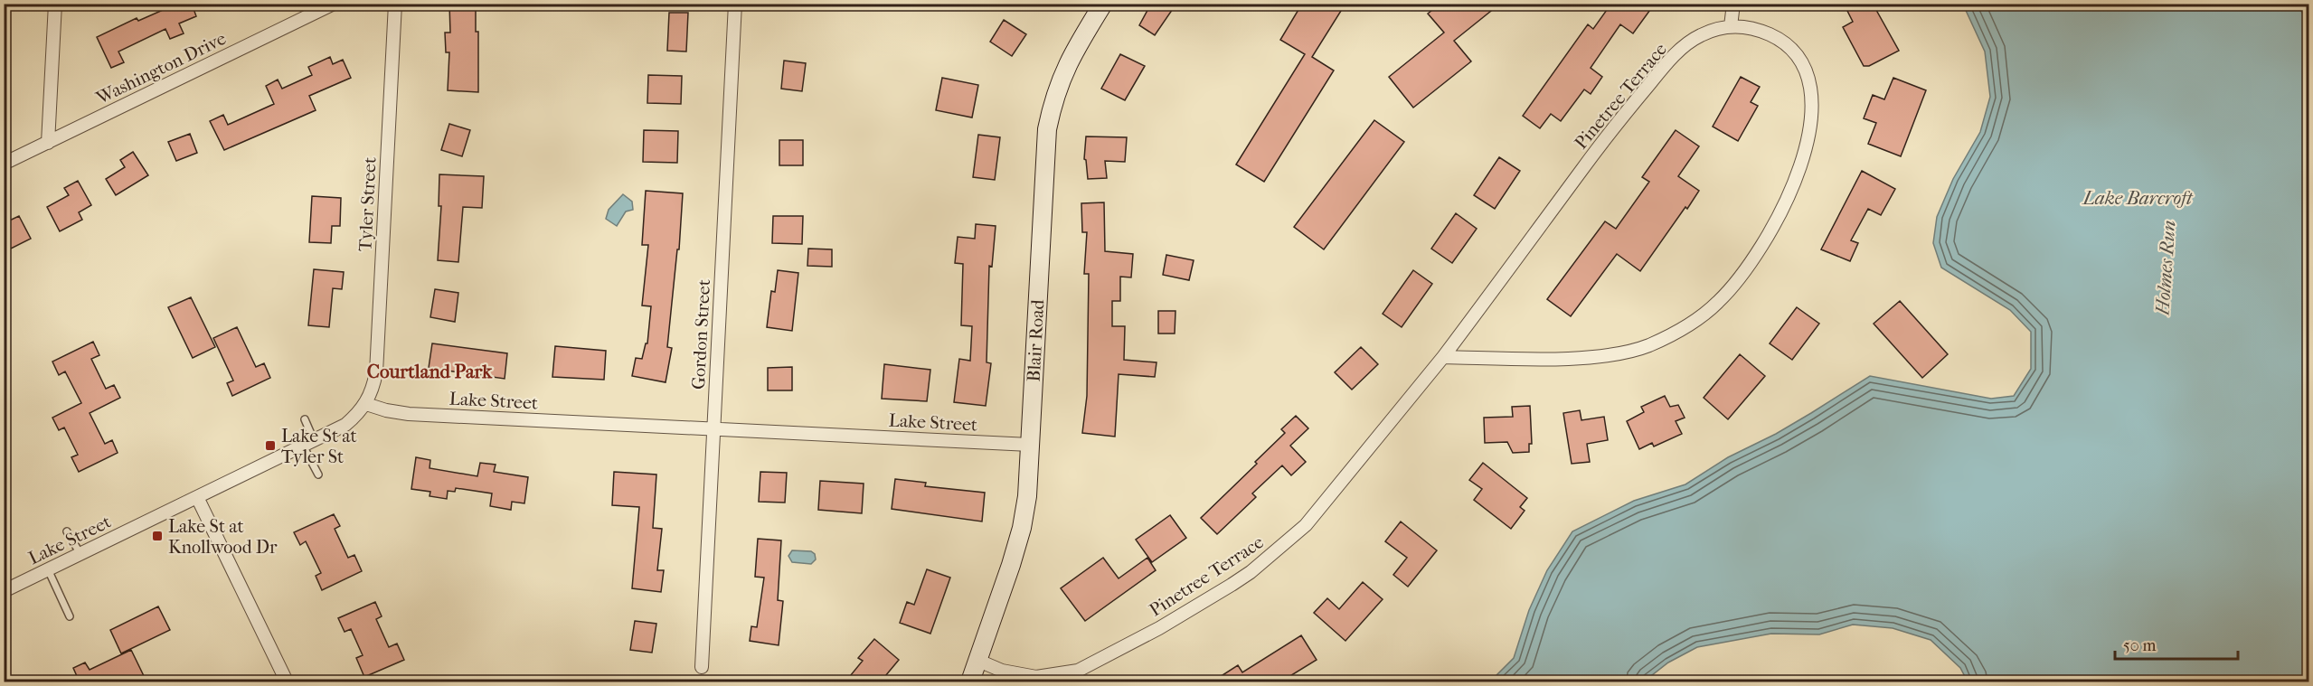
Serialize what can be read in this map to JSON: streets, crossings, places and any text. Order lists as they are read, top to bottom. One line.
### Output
{"streets":{"street":["Washington Drive","Pinetree Terrace","Tyler Street","Gordon Street","Blair Road","Lake Street"]},"crossings":[["Pinetree Terrace","Blair Road"],["Tyler Street","Lake Street"],["Gordon Street","Lake Street"],["Blair Road","Lake Street"]],"districts":["Courtland Park"],"water":["Lake Barcroft","Holmes Run"],"places":{"transit":["Lake St at Tyler St","Lake St at Knollwood Dr"]},"scale_bar":"50 m"}
